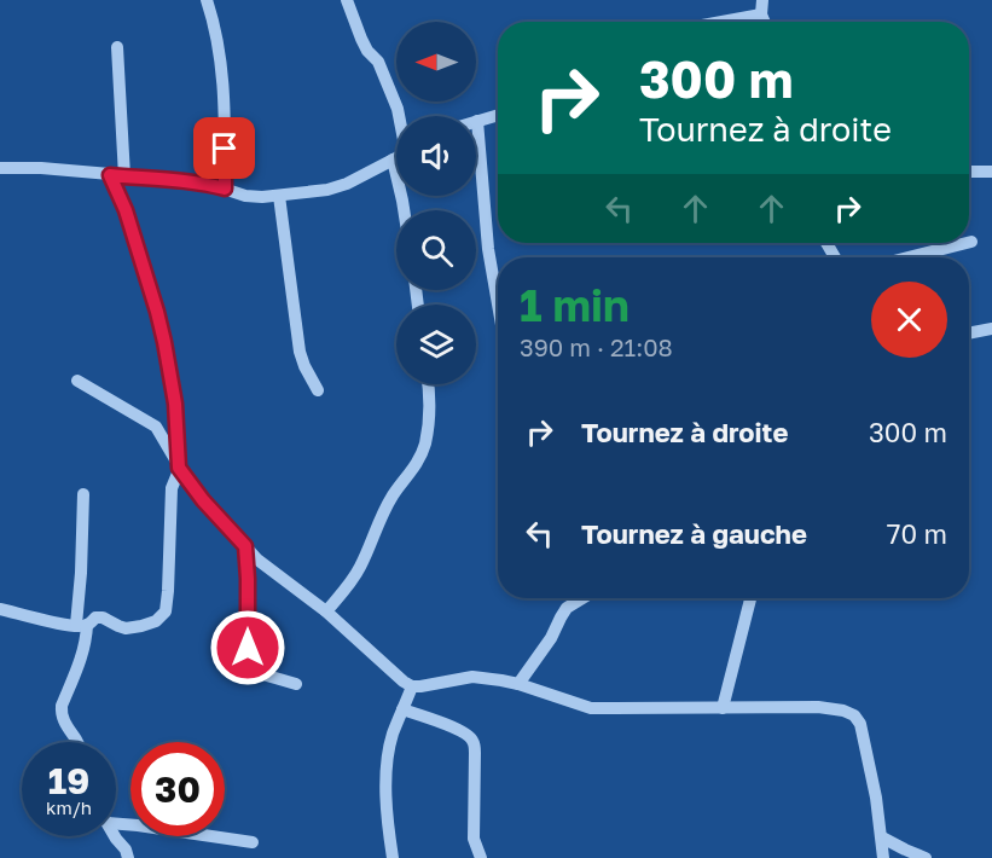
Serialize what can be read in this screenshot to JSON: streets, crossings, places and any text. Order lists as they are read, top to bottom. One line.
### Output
{"north":"left","page":{"turn":["300 m","Tournez à droite"],"heading":["1 min","390 m · 21:08"],"list":[{"name":"Tournez à droite","value":"300 m"},{"name":"Tournez à gauche","value":"70 m"}],"speed":"19 km/h","limit":"30"}}
